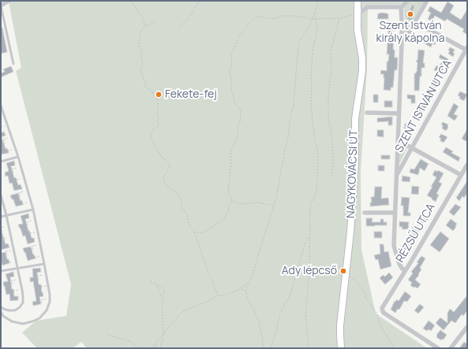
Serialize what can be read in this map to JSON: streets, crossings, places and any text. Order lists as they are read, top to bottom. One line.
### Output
{"streets":{"street":["SZENT ISTVÁN UTCA","NAGYKOVÁCSI ÚT","RÉZSŰ UTCA"]},"places":["Szent István király kápolna","Fekete-fej","Ady lépcső"]}
